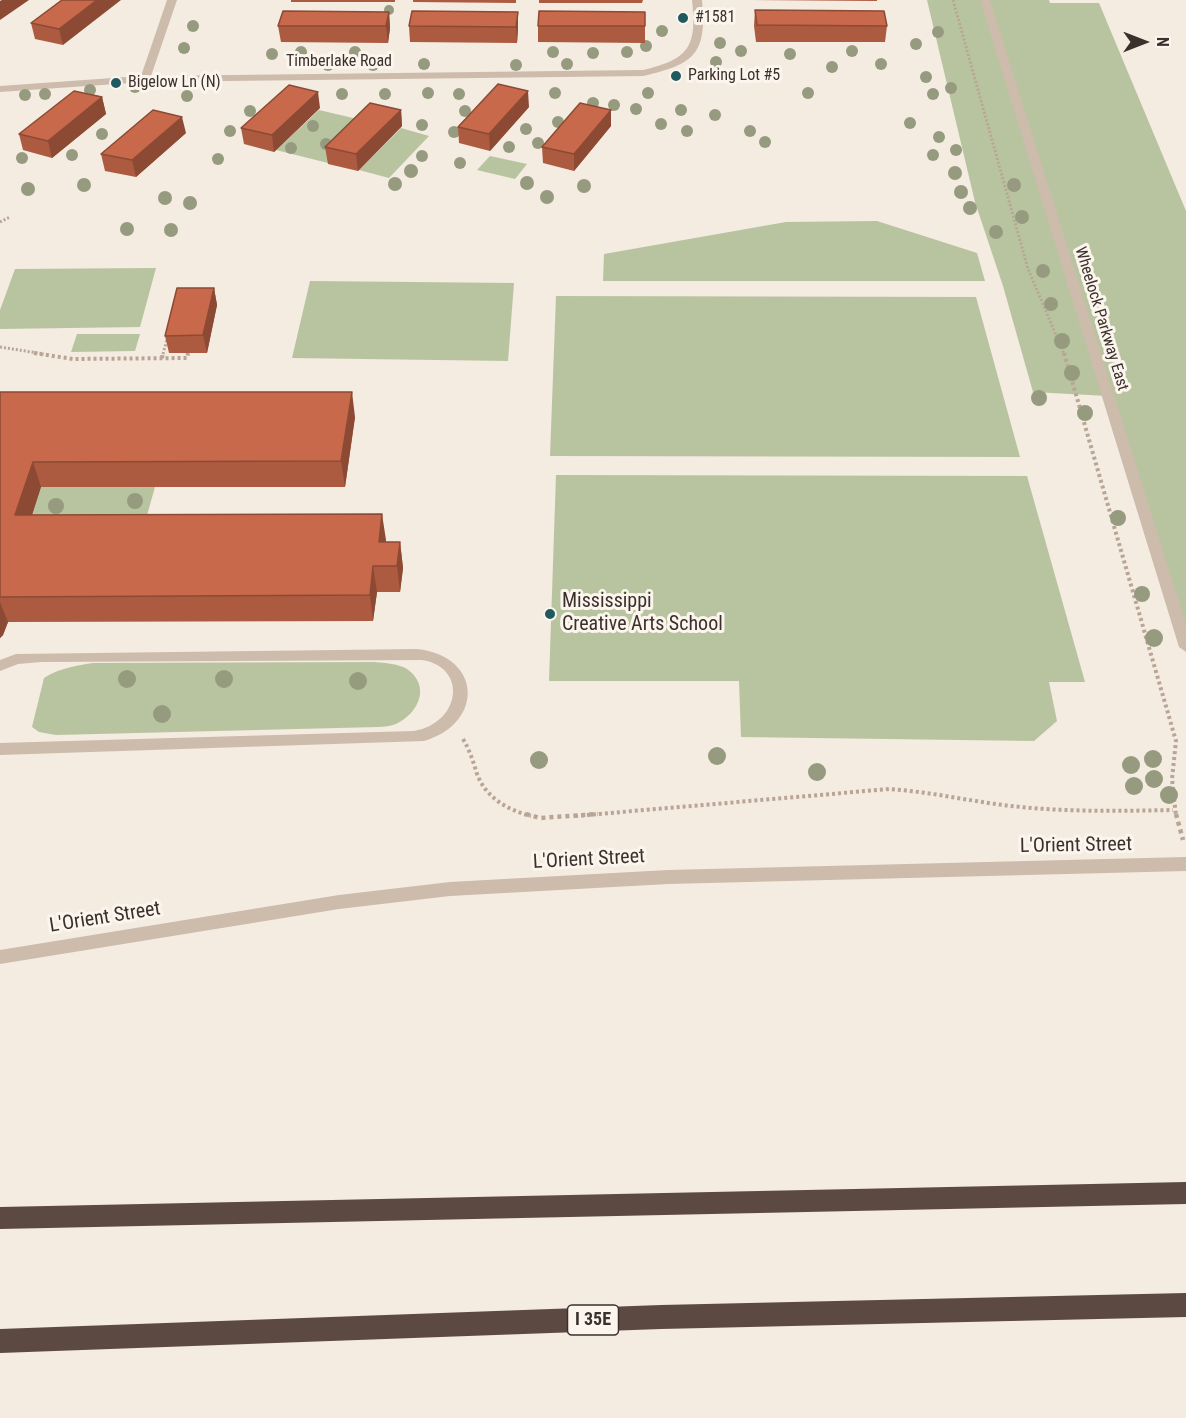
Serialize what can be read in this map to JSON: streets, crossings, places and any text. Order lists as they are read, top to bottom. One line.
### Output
{"streets":{"highway":["I 35E"],"street":["Timberlake Road","Wheelock Parkway East","L'Orient Street"]},"places":["#1581","Parking Lot #5","Bigelow Ln (N)","Mississippi Creative Arts School"],"north":"right"}
